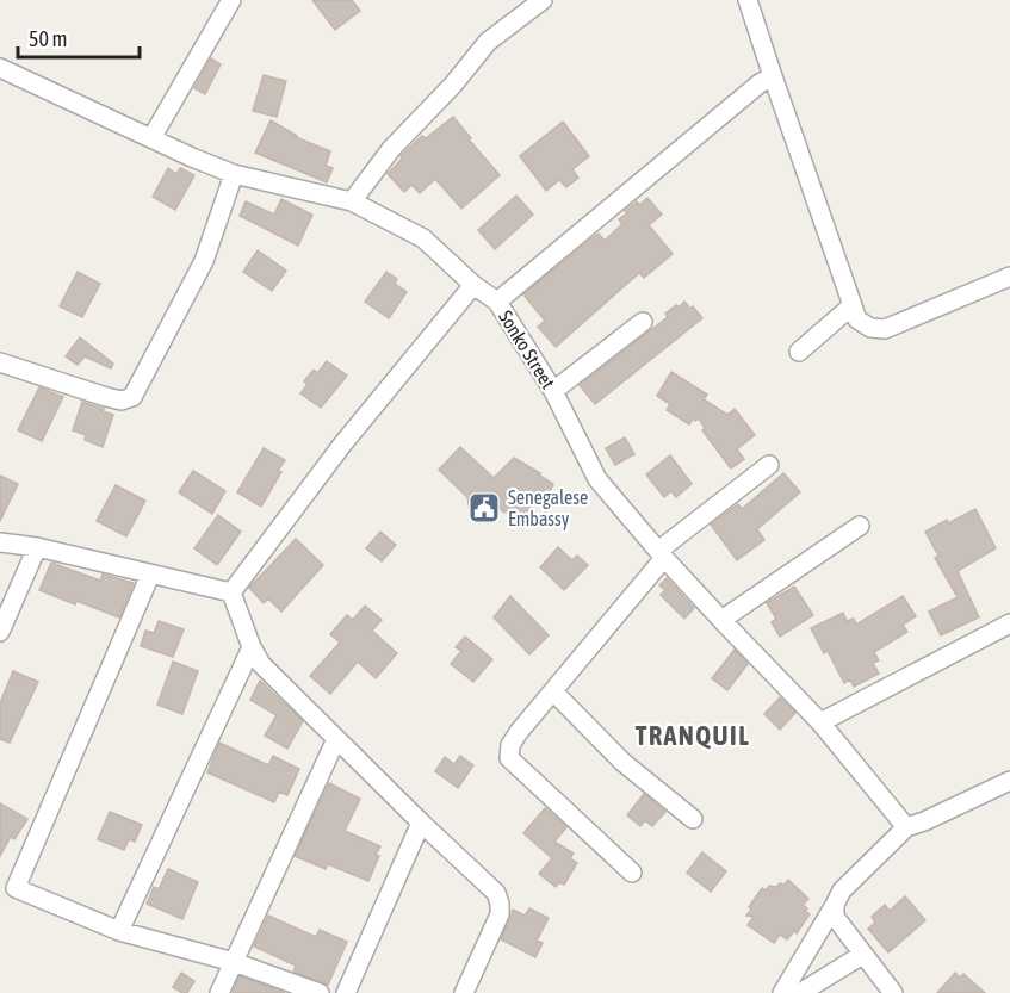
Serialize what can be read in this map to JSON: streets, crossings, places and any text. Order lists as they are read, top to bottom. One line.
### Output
{"streets":{"street":["Sonko Street"]},"districts":["TRANQUIL"],"places":{"public building":["Senegalese Embassy"]},"scale_bar":"50 m"}
